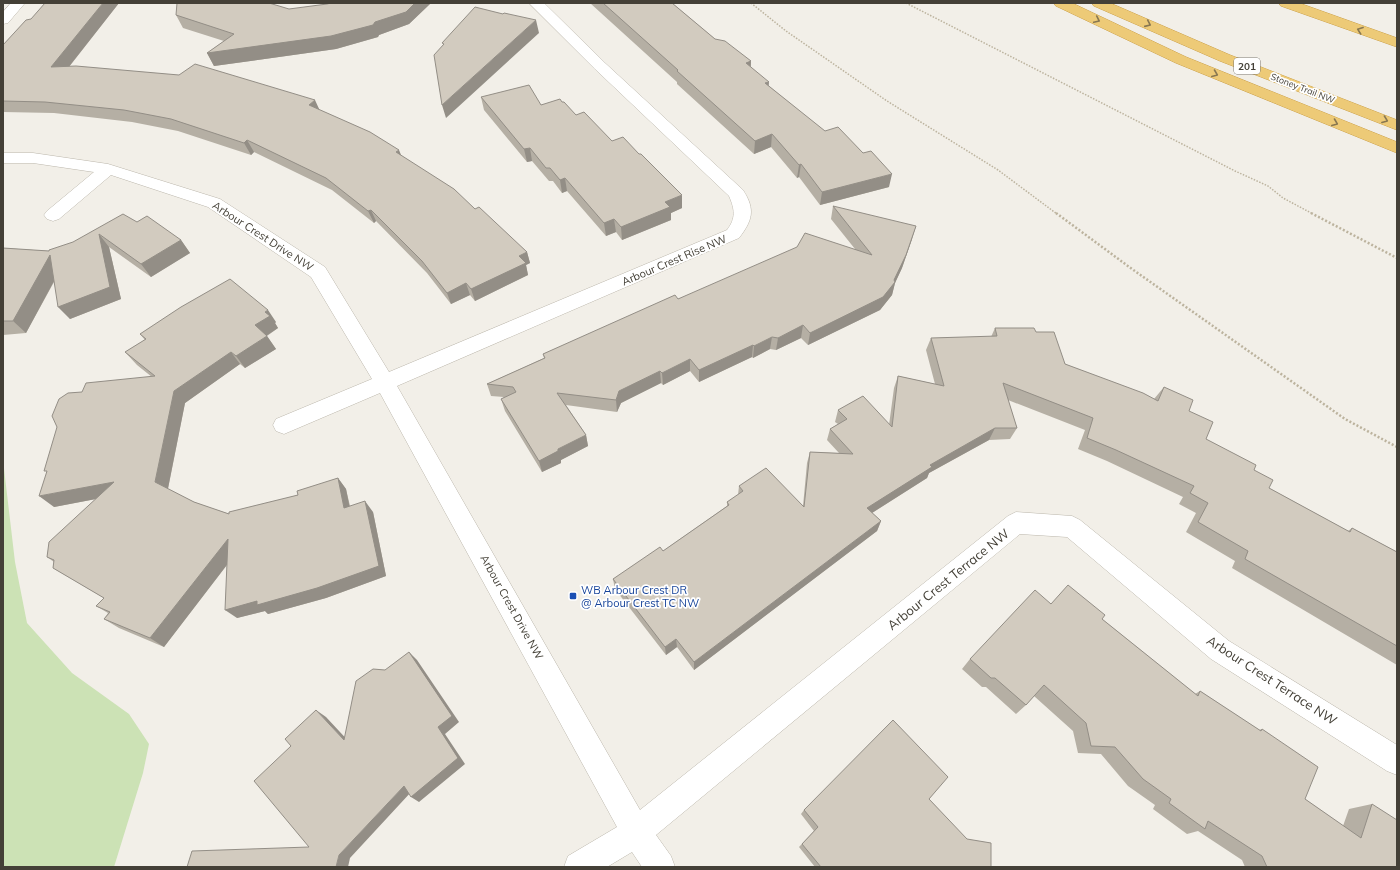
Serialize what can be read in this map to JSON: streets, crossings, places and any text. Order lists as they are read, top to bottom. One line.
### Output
{"streets":{"highway":["201","Stoney Trail NW"],"street":["Arbour Crest Drive NW","Arbour Crest Rise NW","Arbour Crest Terrace NW"]},"crossings":[["Arbour Crest Drive NW","Arbour Crest Rise NW"],["Arbour Crest Drive NW","Arbour Crest Terrace NW"]],"places":{"transit":["WB Arbour Crest DR @ Arbour Crest TC NW"]}}
